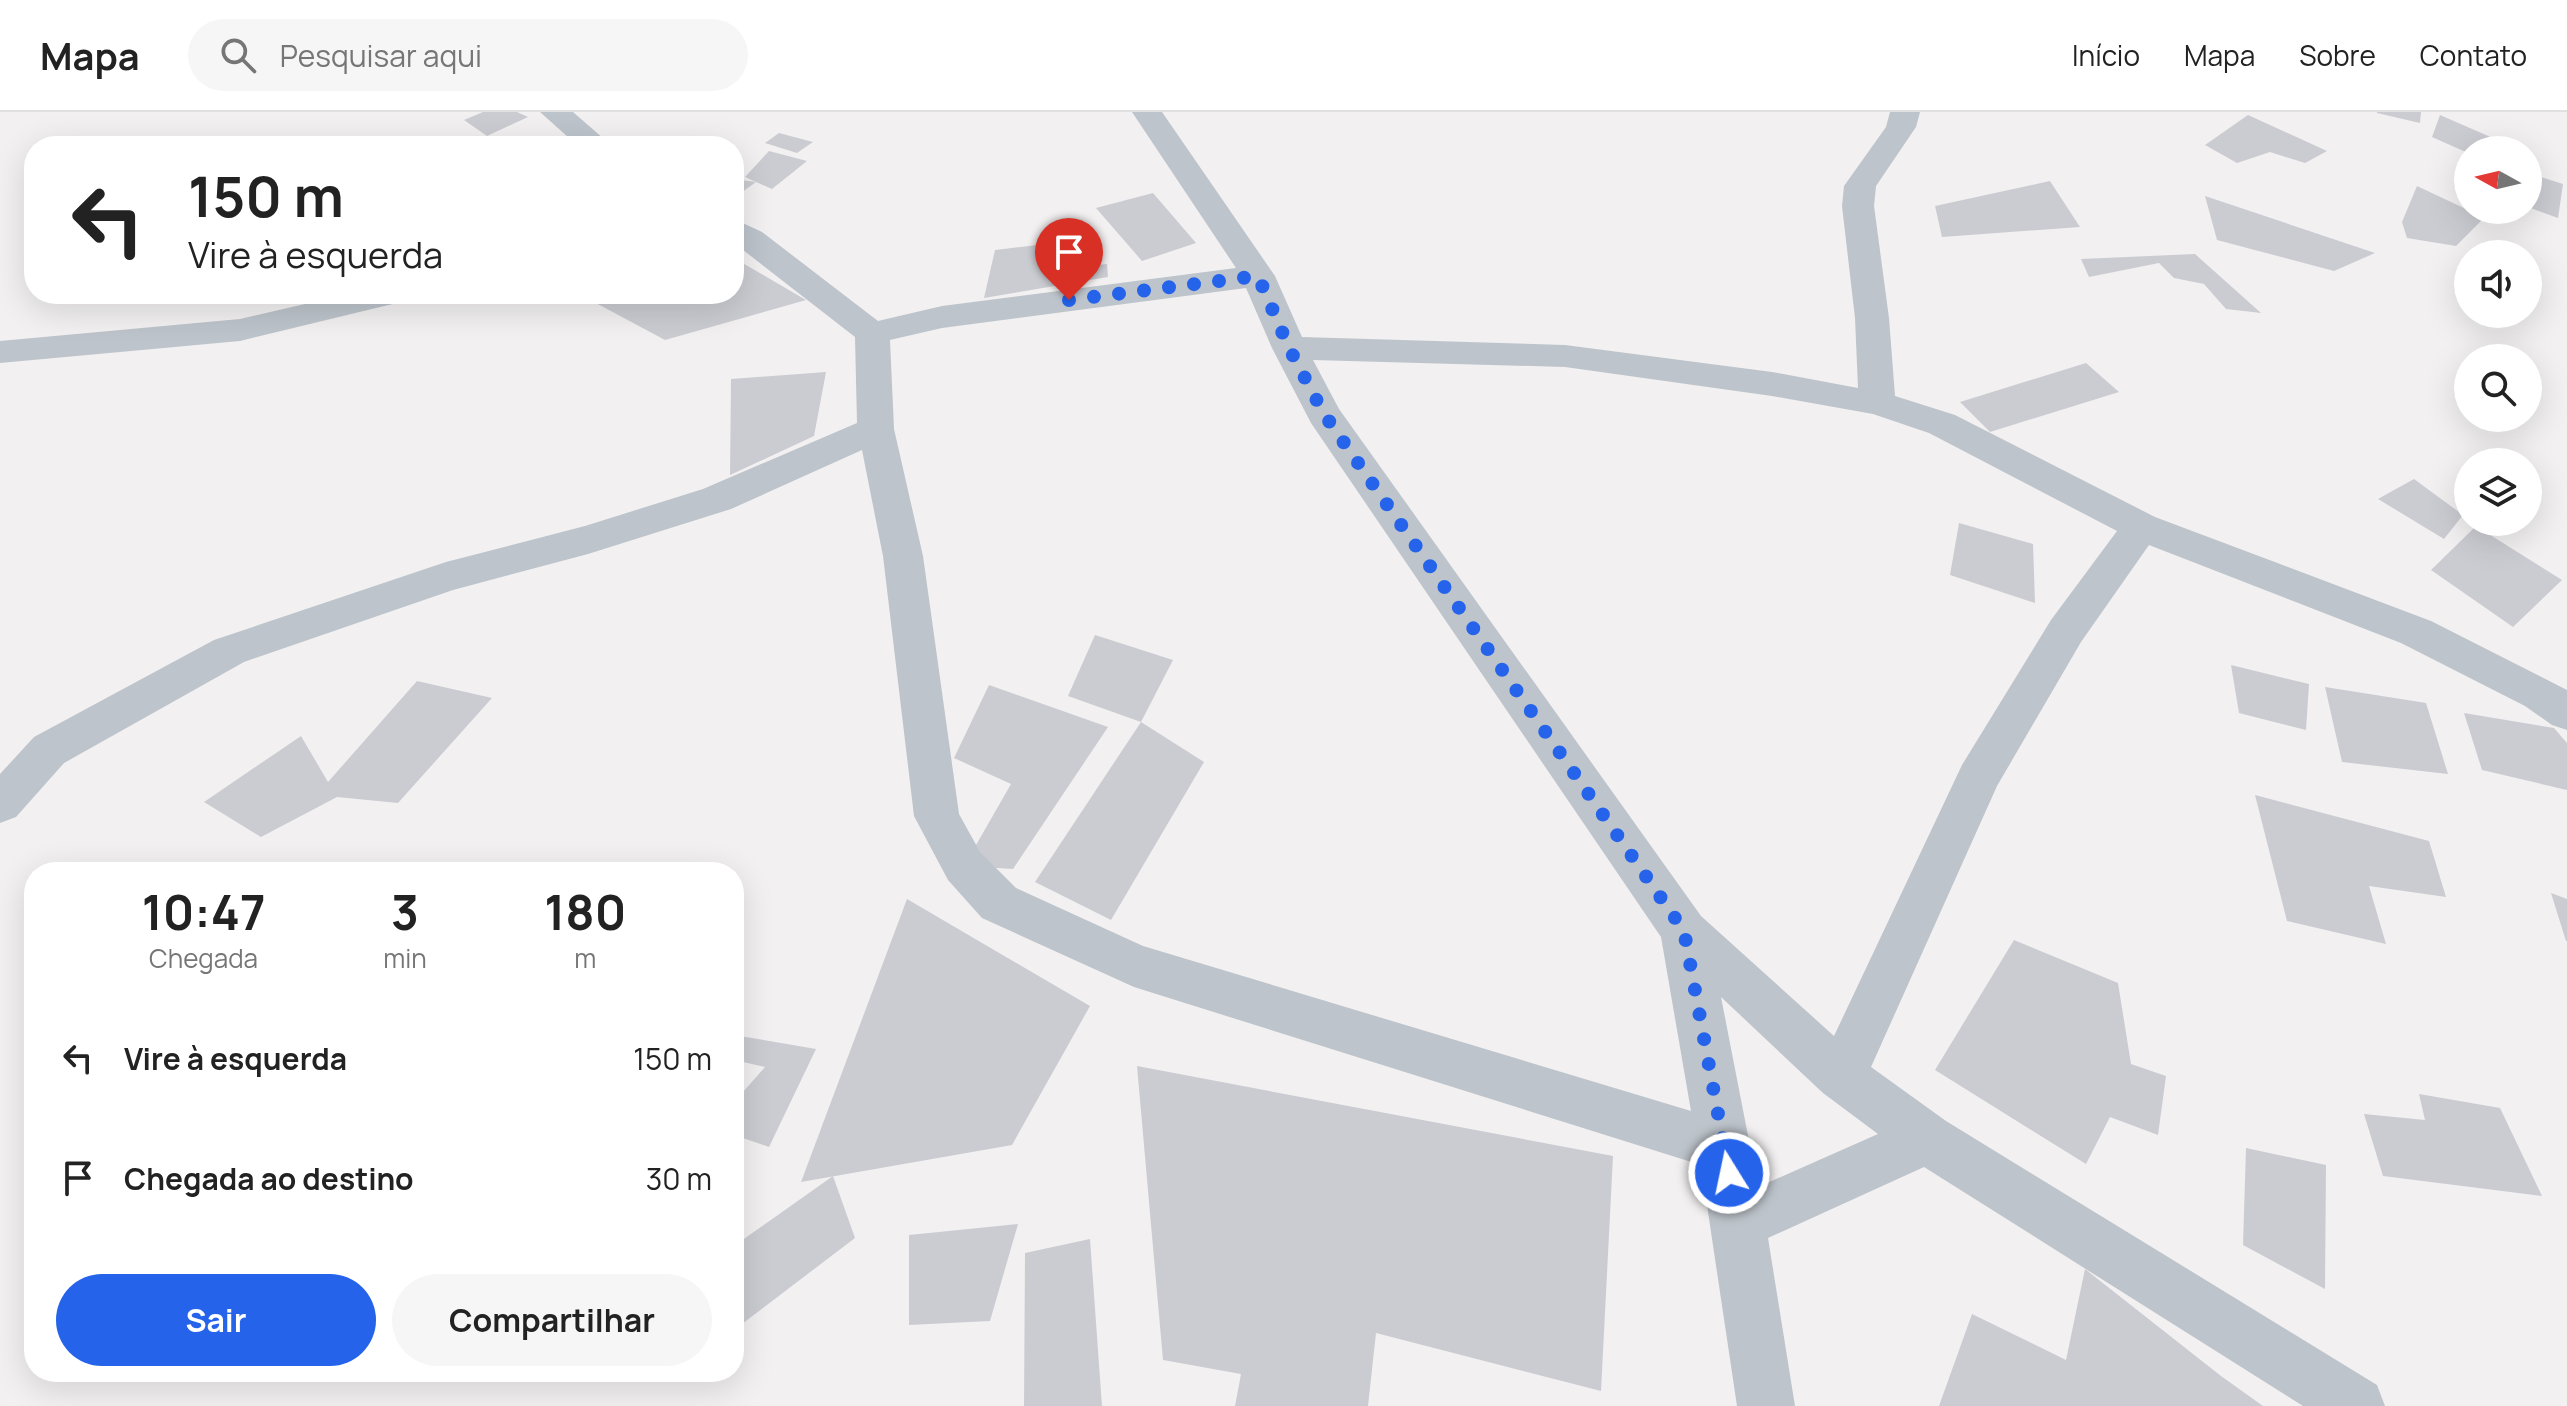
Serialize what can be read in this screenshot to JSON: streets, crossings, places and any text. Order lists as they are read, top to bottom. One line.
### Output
{"north":"left","page":{"header":"Mapa","search":"Pesquisar aqui","nav":["Início","Mapa","Sobre","Contato"],"turn":["150 m","Vire à esquerda"],"eta":["10:47","Chegada","3","min","180","m"],"list":[{"name":"Vire à esquerda","value":"150 m"},{"name":"Chegada ao destino","value":"30 m"}],"buttons":["Sair","Compartilhar"]}}
